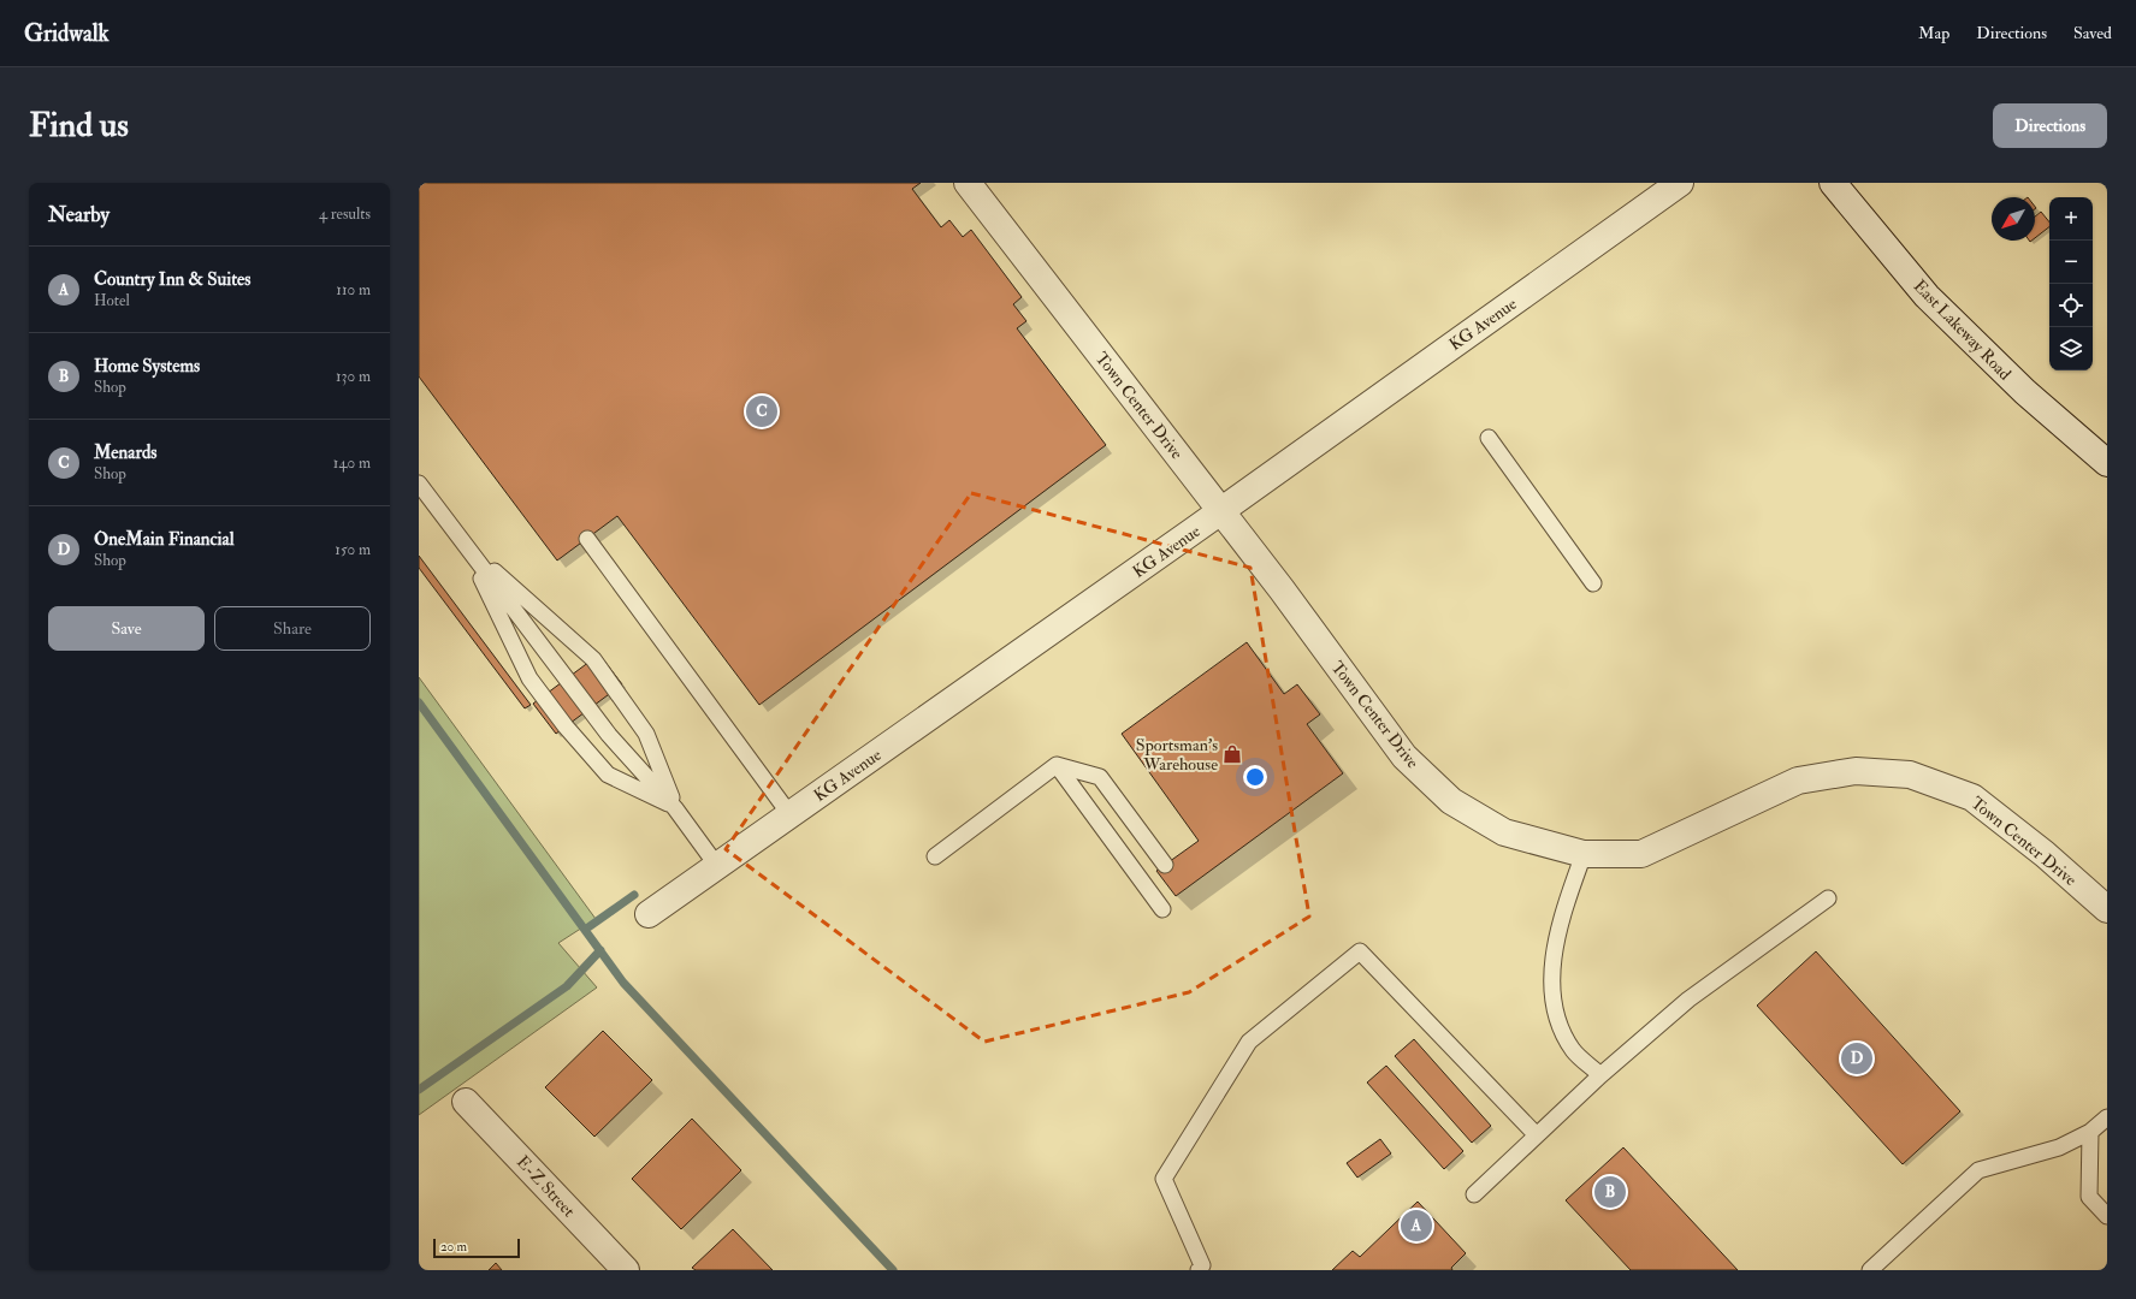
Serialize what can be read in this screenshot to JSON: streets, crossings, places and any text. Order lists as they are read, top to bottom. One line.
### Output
{"streets":{"street":["KG Avenue","East Lakeway Road","Town Center Drive","E-Z Street"]},"crossings":[["KG Avenue","Town Center Drive"]],"places":{"shop":["Sportsman's Warehouse"]},"scale_bar":"20 m","north":"bottom left","page":{"header":"Gridwalk","nav":["Map","Directions","Saved"],"buttons":["Directions",["Save","Share"]],"title":"Find us","heading":["Nearby","4 results"],"map_buttons":["+","−"],"list":[{"mark":"A","name":"Country Inn & Suites","note":"Hotel","value":"110 m"},{"mark":"B","name":"Home Systems","note":"Shop","value":"130 m"},{"mark":"C","name":"Menards","note":"Shop","value":"140 m"},{"mark":"D","name":"OneMain Financial","note":"Shop","value":"150 m"}],"pins":["C","D","B","A"],"scale":"20 m"}}
